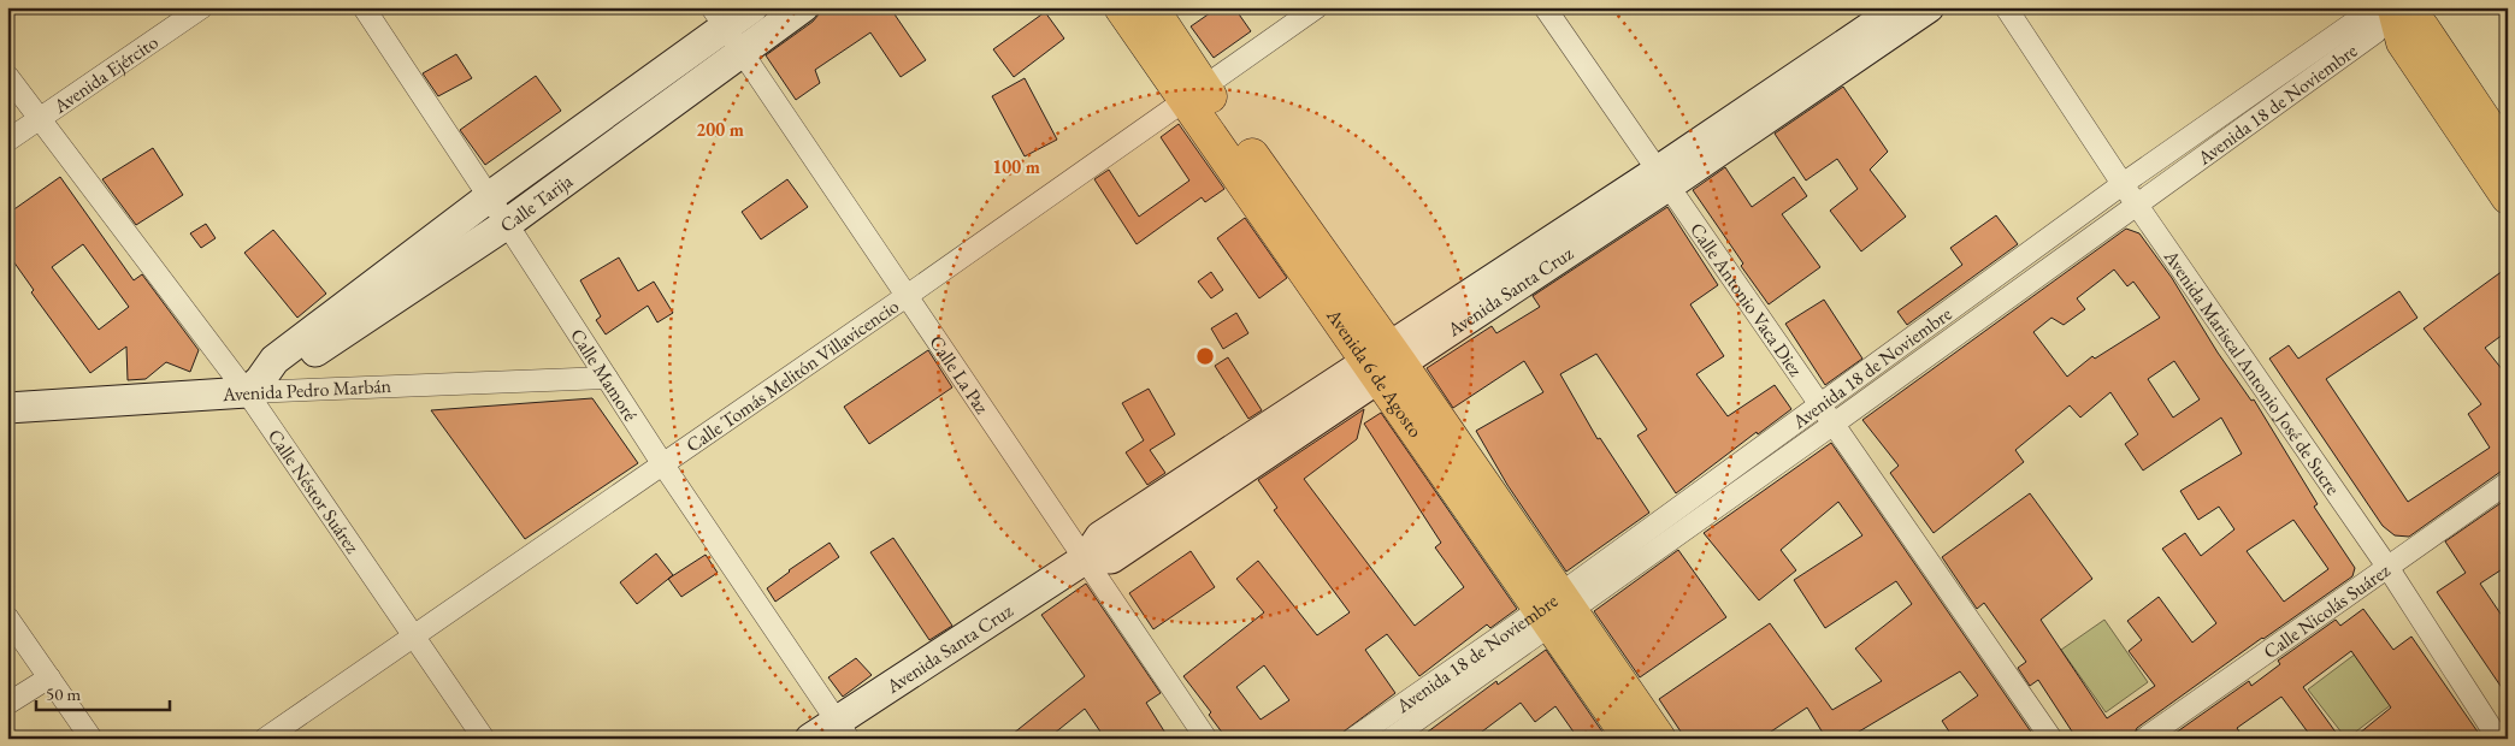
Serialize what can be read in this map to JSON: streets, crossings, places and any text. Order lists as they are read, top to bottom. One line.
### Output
{"streets":{"main road":["Calle Tarija","Avenida Santa Cruz","Avenida 6 de Agosto","Avenida Pedro Marbán"],"street":["Avenida Ejército","Avenida 18 de Noviembre","Calle Antonio Vaca Diez","Calle La Paz","Avenida Mariscal Antonio José de Sucre","Calle Mamoré","Calle Tomás Melitón Villavicencio","Calle Néstor Suárez","Calle Nicolás Suárez"]},"crossings":[["Avenida Ejército","Calle Néstor Suárez"],["Avenida 18 de Noviembre","Calle Antonio Vaca Diez"],["Avenida 18 de Noviembre","Avenida 6 de Agosto"],["Avenida 18 de Noviembre","Avenida Mariscal Antonio José de Sucre"],["Calle Tarija","Calle La Paz"],["Calle Tarija","Calle Mamoré"],["Calle Tarija","Avenida Pedro Marbán"],["Calle Tarija","Calle Néstor Suárez"],["Avenida Santa Cruz","Calle Antonio Vaca Diez"],["Avenida Santa Cruz","Avenida 6 de Agosto"],["Avenida Santa Cruz","Calle La Paz"],["Avenida Santa Cruz","Calle Mamoré"],["Avenida 6 de Agosto","Calle Tomás Melitón Villavicencio"],["Calle La Paz","Calle Tomás Melitón Villavicencio"],["Avenida Mariscal Antonio José de Sucre","Calle Nicolás Suárez"],["Calle Mamoré","Calle Tomás Melitón Villavicencio"],["Calle Mamoré","Avenida Pedro Marbán"],["Calle Tomás Melitón Villavicencio","Calle Néstor Suárez"],["Avenida Pedro Marbán","Calle Néstor Suárez"]],"scale_bar":"50 m","rings":["200 m","100 m"]}
